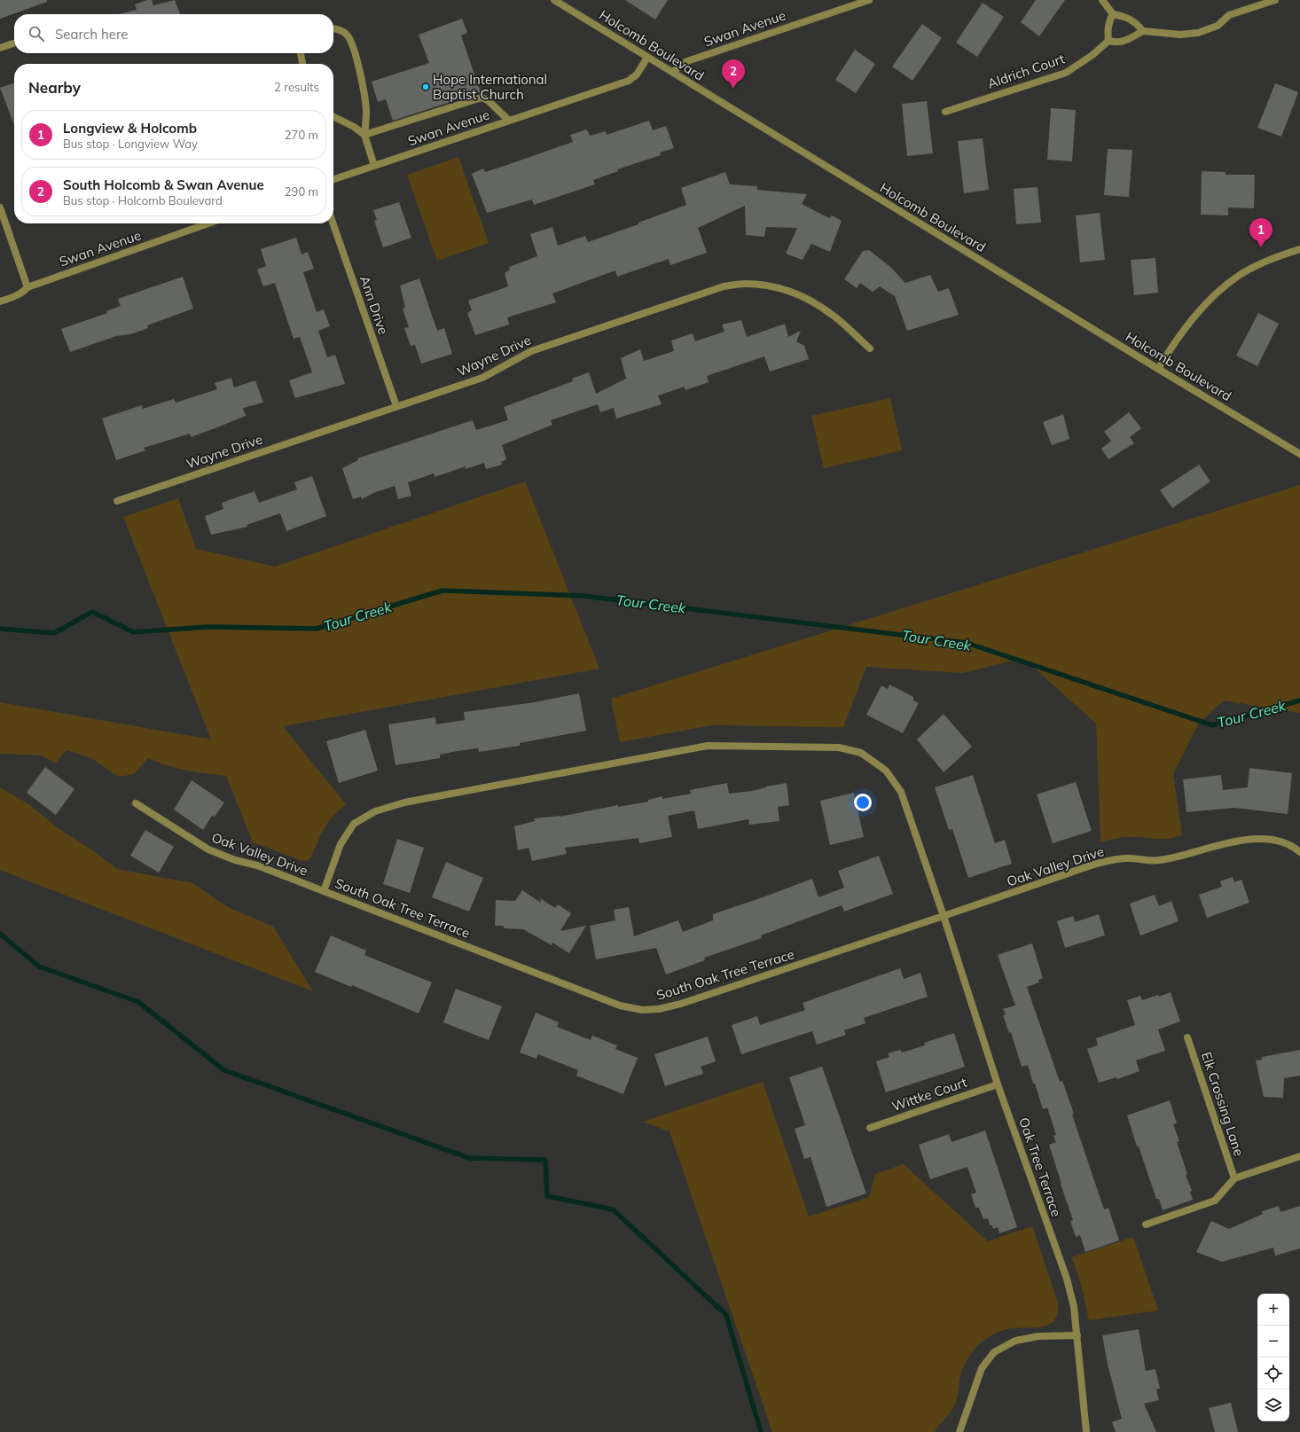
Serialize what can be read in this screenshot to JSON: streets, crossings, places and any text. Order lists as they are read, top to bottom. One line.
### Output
{"streets":{"street":["Swan Avenue","Holcomb Boulevard","Aldrich Court","Ann Drive","Wayne Drive","Oak Valley Drive","South Oak Tree Terrace","Wittke Court","Elk Crossing Lane","Oak Tree Terrace"]},"crossings":[["Swan Avenue","Holcomb Boulevard"],["Ann Drive","Wayne Drive"],["Oak Valley Drive","South Oak Tree Terrace"],["Oak Valley Drive","Oak Tree Terrace"],["South Oak Tree Terrace","Oak Tree Terrace"],["Wittke Court","Oak Tree Terrace"]],"water":["Tour Creek"],"places":["Hope International Baptist Church"],"page":{"search":"Search here","pins":["2","1"],"heading":["Nearby","2 results"],"list":[{"mark":"1","name":"Longview & Holcomb","note":"Bus stop · Longview Way","value":"270 m"},{"mark":"2","name":"South Holcomb & Swan Avenue","note":"Bus stop · Holcomb Boulevard","value":"290 m"}],"map_buttons":["+","−"]}}
